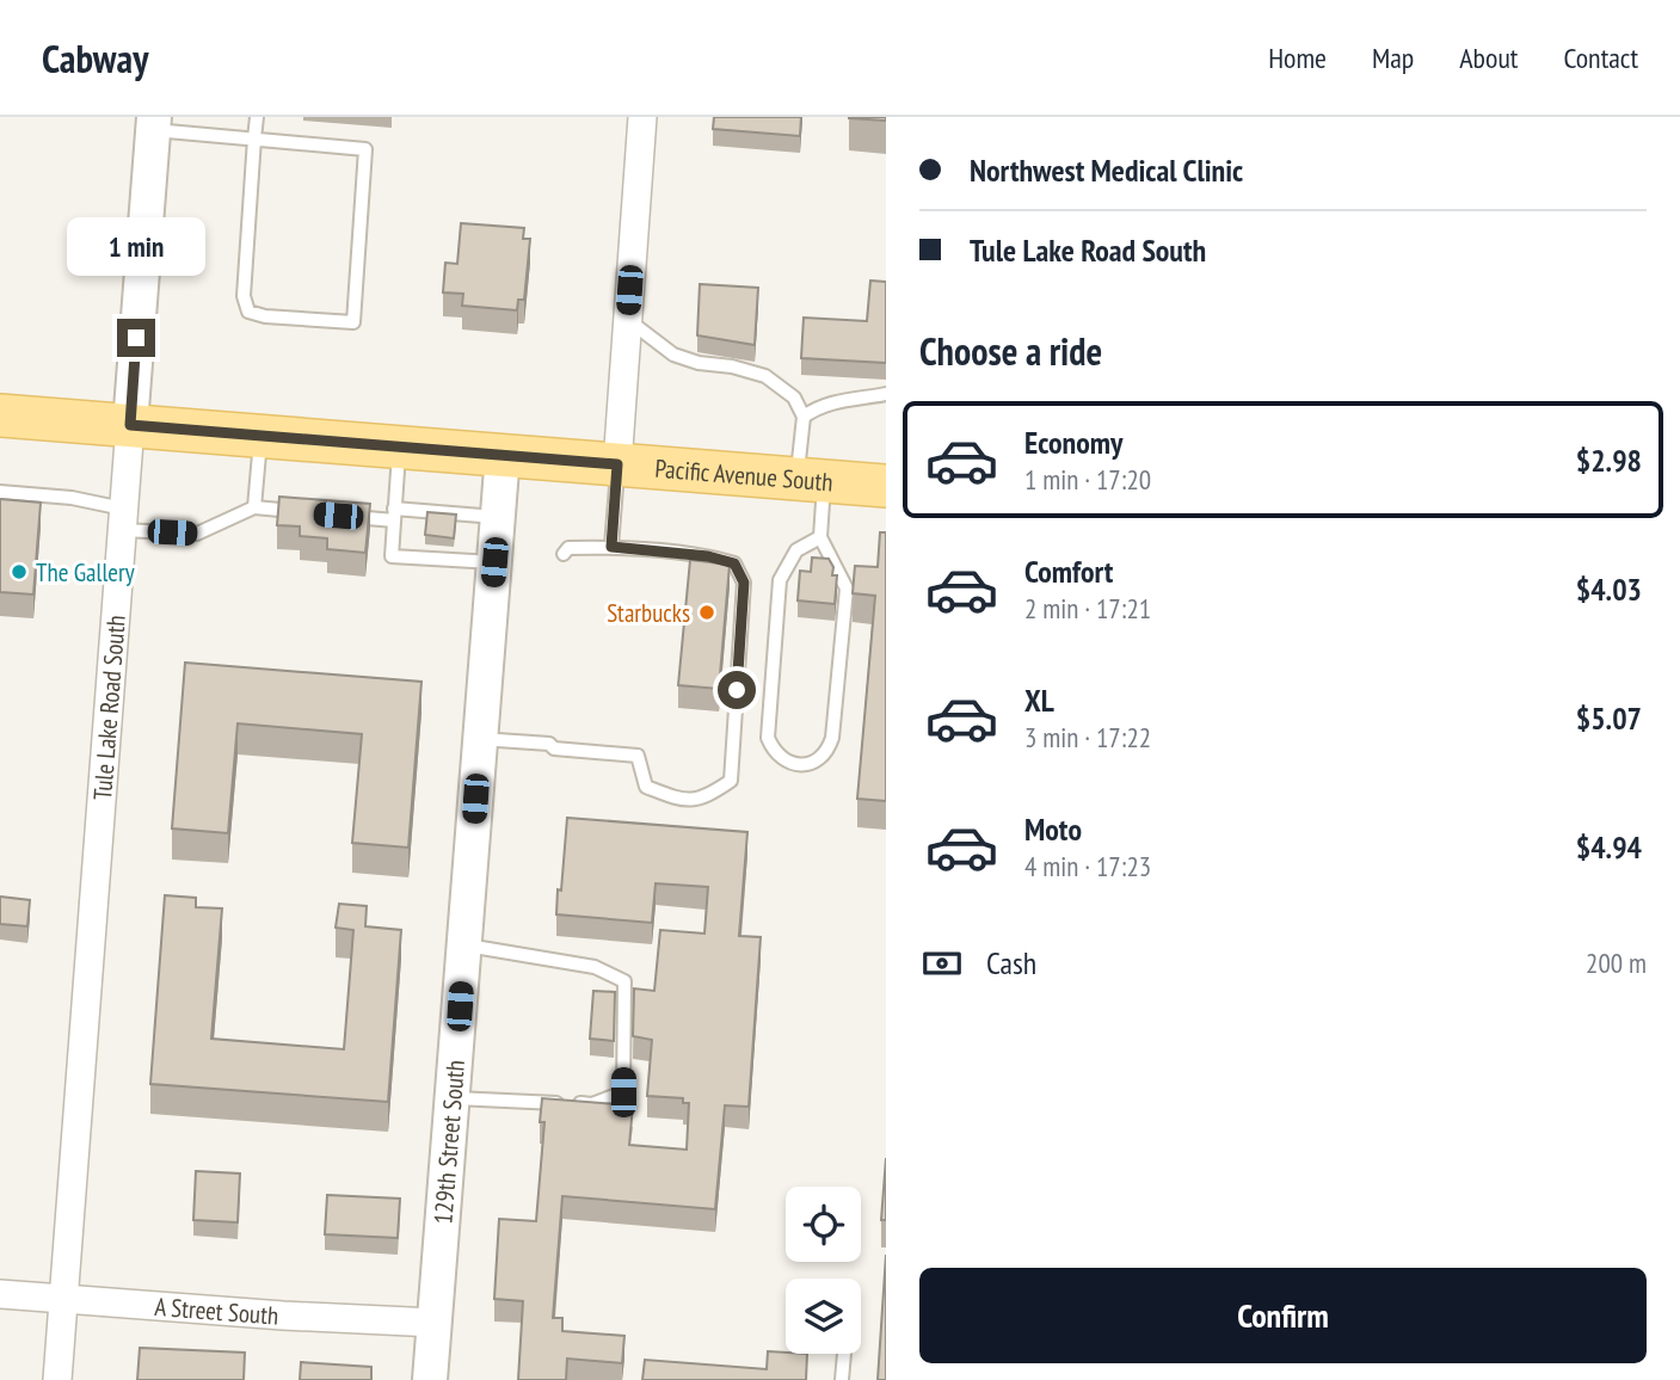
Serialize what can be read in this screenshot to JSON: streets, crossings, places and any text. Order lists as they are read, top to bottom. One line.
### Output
{"streets":{"main road":["Pacific Avenue South"],"street":["Tule Lake Road South","129th Street South","A Street South"]},"crossings":[["Pacific Avenue South","Tule Lake Road South"],["Pacific Avenue South","129th Street South"],["Tule Lake Road South","A Street South"],["129th Street South","A Street South"]],"places":["The Gallery","Starbucks"],"page":{"header":"Cabway","nav":["Home","Map","About","Contact"],"banner":["Northwest Medical Clinic","Tule Lake Road South"],"bubble":"1 min","heading":"Choose a ride","list":[{"name":"Economy","note":"1 min · 17:20","value":"$2.98"},{"name":"Comfort","note":"2 min · 17:21","value":"$4.03"},{"name":"XL","note":"3 min · 17:22","value":"$5.07"},{"name":"Moto","note":"4 min · 17:23","value":"$4.94"}],"pay":["Cash","200 m"],"buttons":"Confirm"}}
